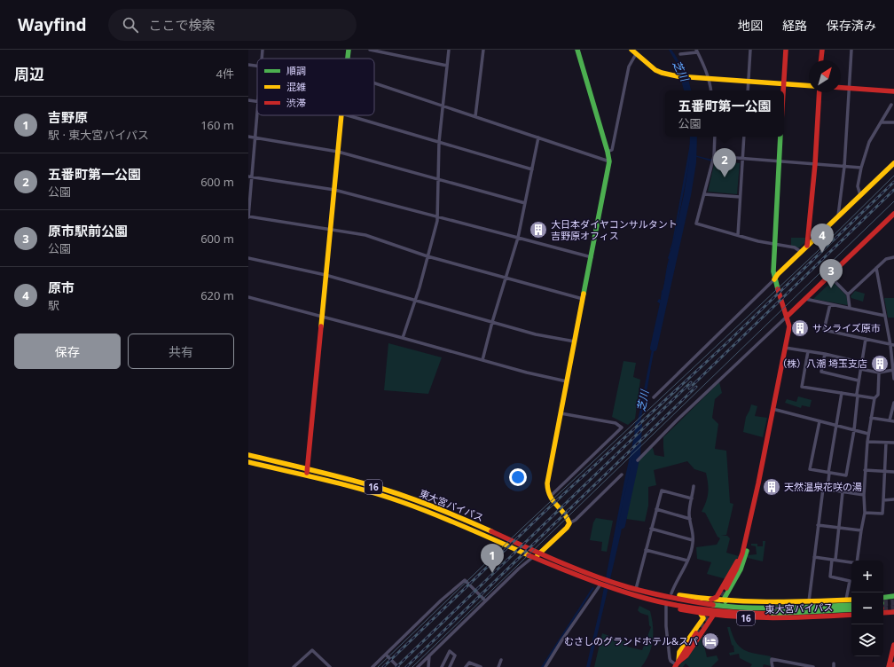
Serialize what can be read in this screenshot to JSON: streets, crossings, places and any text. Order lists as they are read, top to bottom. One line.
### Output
{"streets":{"main road":["16","東大宮バイパス"]},"water":["芝川"],"places":{"building":["大日本ダイヤコンサルタント 吉野原オフィス","サンライズ原市","（株）八潮 埼玉支店","天然温泉花咲の湯"],"hotel":["むさしのグランドホテル&スパ"]},"legend":["順調","混雑","渋滞"],"north":"top right","page":{"header":"Wayfind","search":"ここで検索","nav":["地図","経路","保存済み"],"heading":["周辺","4件"],"popup":["五番町第一公園","公園"],"list":[{"mark":"1","name":"吉野原","note":"駅 · 東大宮バイパス","value":"160 m"},{"mark":"2","name":"五番町第一公園","note":"公園","value":"600 m"},{"mark":"3","name":"原市駅前公園","note":"公園","value":"600 m"},{"mark":"4","name":"原市","note":"駅","value":"620 m"}],"pins":["2","4","3","1"],"buttons":["保存","共有"],"map_buttons":["+","−"]}}
